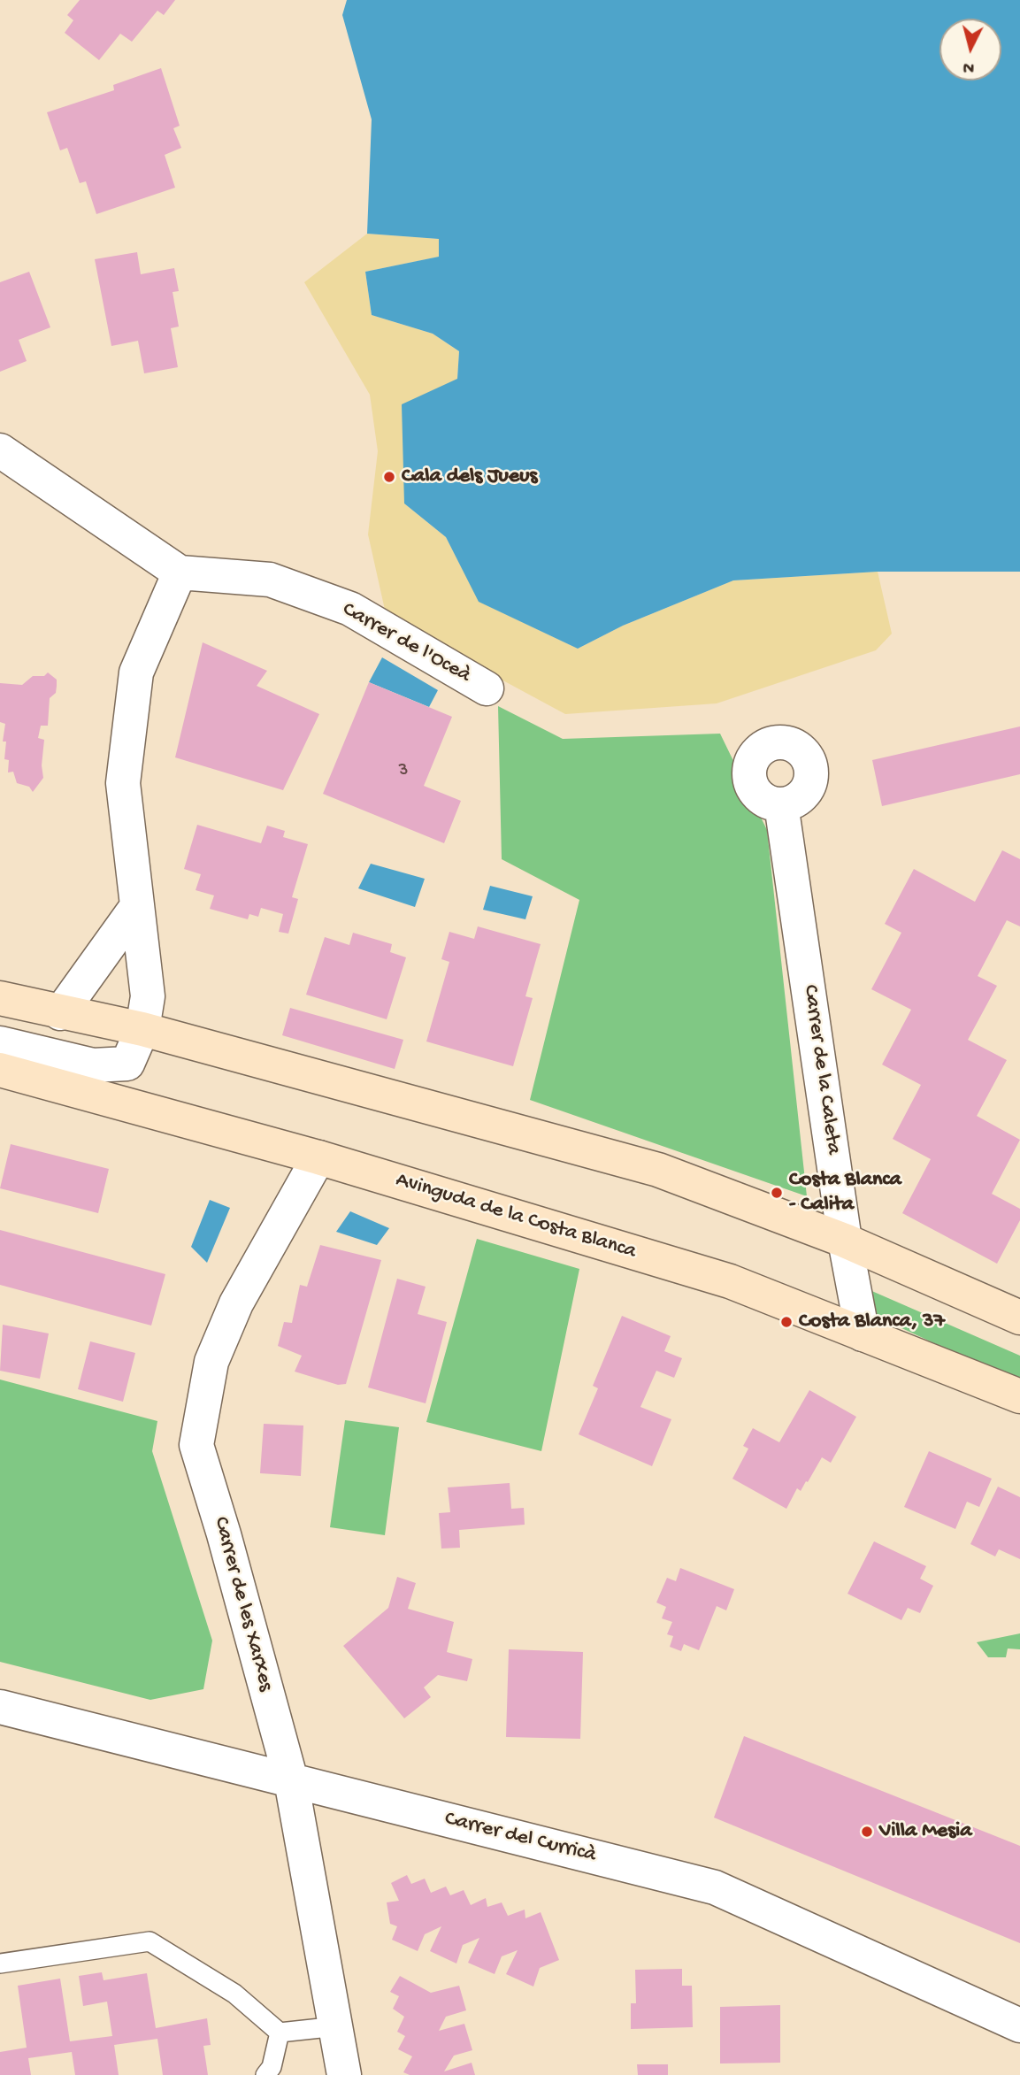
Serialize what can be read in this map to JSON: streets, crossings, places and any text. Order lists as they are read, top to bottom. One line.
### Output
{"streets":{"street":["Carrer de l'Oceà","Carrer de la Caleta","Avinguda de la Costa Blanca","Carrer de les Xarxes","Carrer del Curricà"]},"crossings":[["Carrer de la Caleta","Avinguda de la Costa Blanca"],["Avinguda de la Costa Blanca","Carrer de les Xarxes"],["Carrer de les Xarxes","Carrer del Curricà"]],"places":["Cala dels Jueus","Costa Blanca - Calita","Costa Blanca, 37","Villa Mesia"],"house_numbers":["3"],"north":"bottom"}
